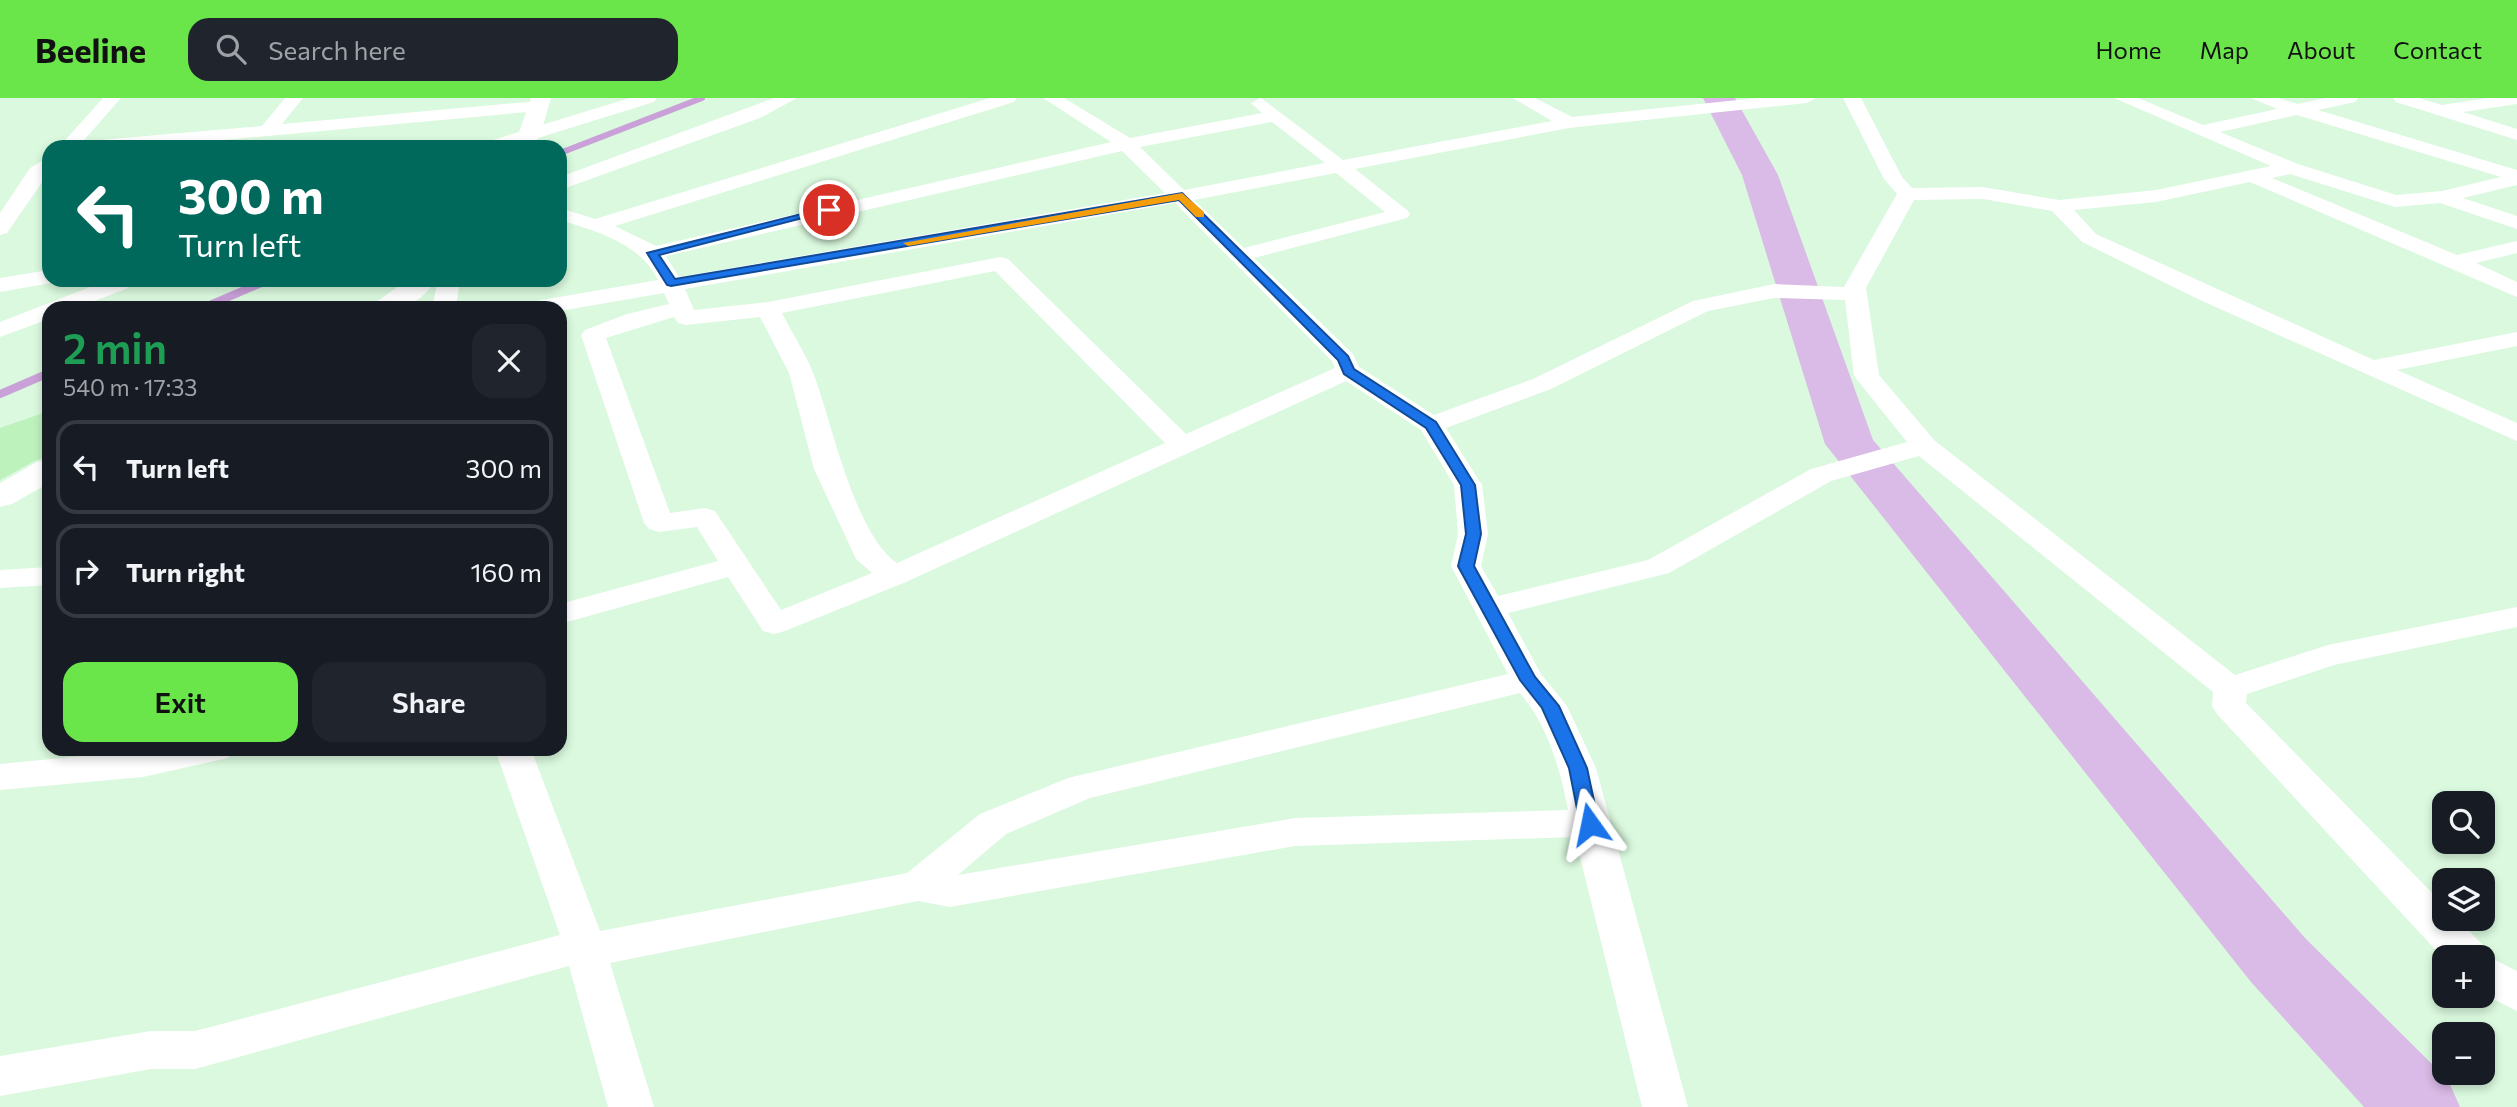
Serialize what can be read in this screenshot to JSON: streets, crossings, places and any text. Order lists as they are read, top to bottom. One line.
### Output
{"page":{"header":"Beeline","search":"Search here","nav":["Home","Map","About","Contact"],"turn":["300 m","Turn left"],"heading":["2 min","540 m · 17:33"],"list":[{"name":"Turn left","value":"300 m"},{"name":"Turn right","value":"160 m"}],"buttons":["Exit","Share"],"map_buttons":["+","−"]}}
